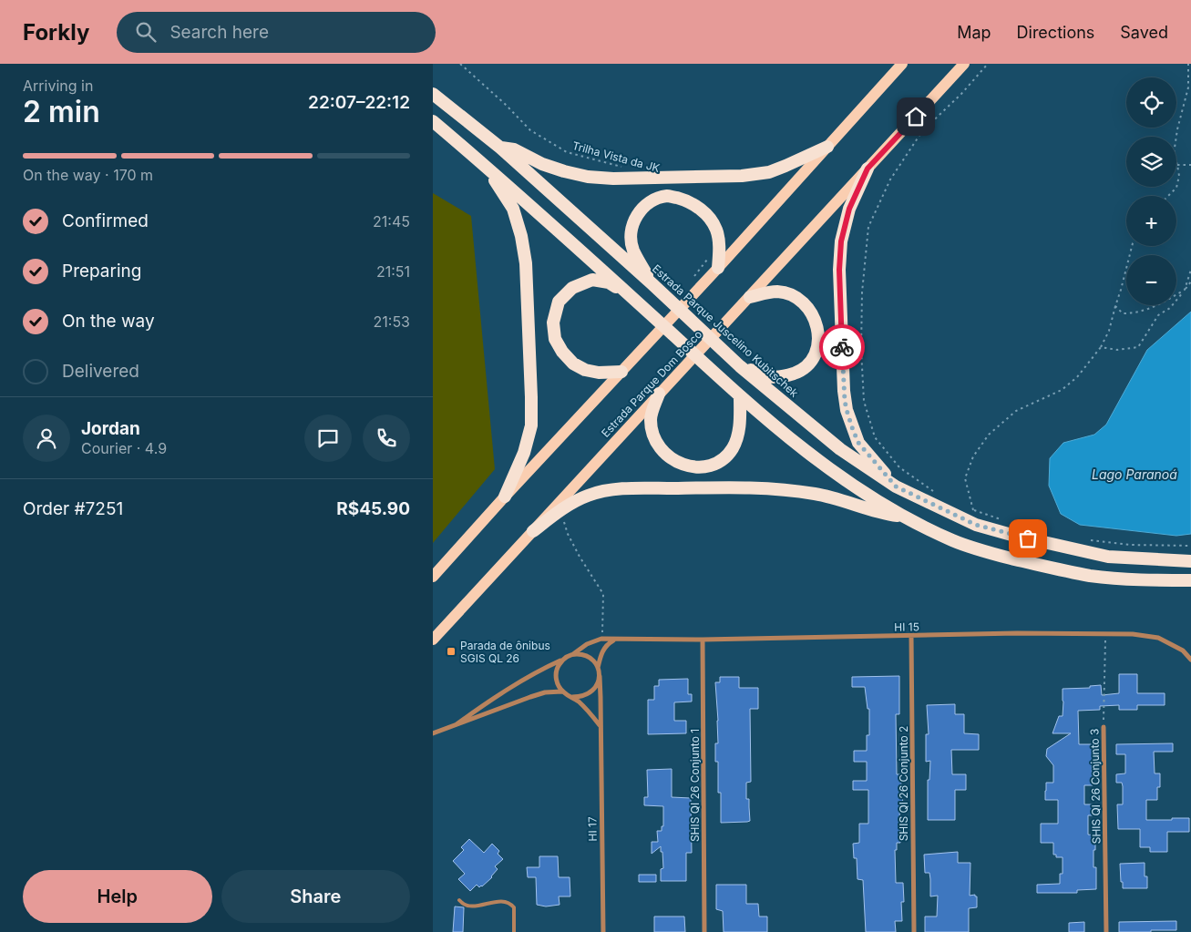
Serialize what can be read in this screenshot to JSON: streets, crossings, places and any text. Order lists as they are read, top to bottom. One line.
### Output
{"streets":{"highway":["Estrada Parque Juscelino Kubitschek"],"main road":["Estrada Parque Dom Bosco"],"street":["HI 15","SHIS QI 26 Conjunto 2","SHIS QI 26 Conjunto 1","SHIS QI 26 Conjunto 3","HI 17"],"path":["Trilha Vista da JK"]},"crossings":[["HI 15","SHIS QI 26 Conjunto 2"],["HI 15","SHIS QI 26 Conjunto 1"],["HI 15","HI 17"]],"water":["Lago Paranoá"],"places":{"transit":["Parada de ônibus SGIS QL 26"]},"page":{"header":"Forkly","search":"Search here","nav":["Map","Directions","Saved"],"heading":["2 min","Arriving in","22:07–22:12"],"panel":["Jordan","Courier · 4.9","Order #7251","R$45.90"],"map_buttons":["+","−"],"bar":"On the way · 170 m","list":[["Confirmed","21:45"],["Preparing","21:51"],["On the way","21:53"],"Delivered"],"buttons":["Help","Share"]}}
